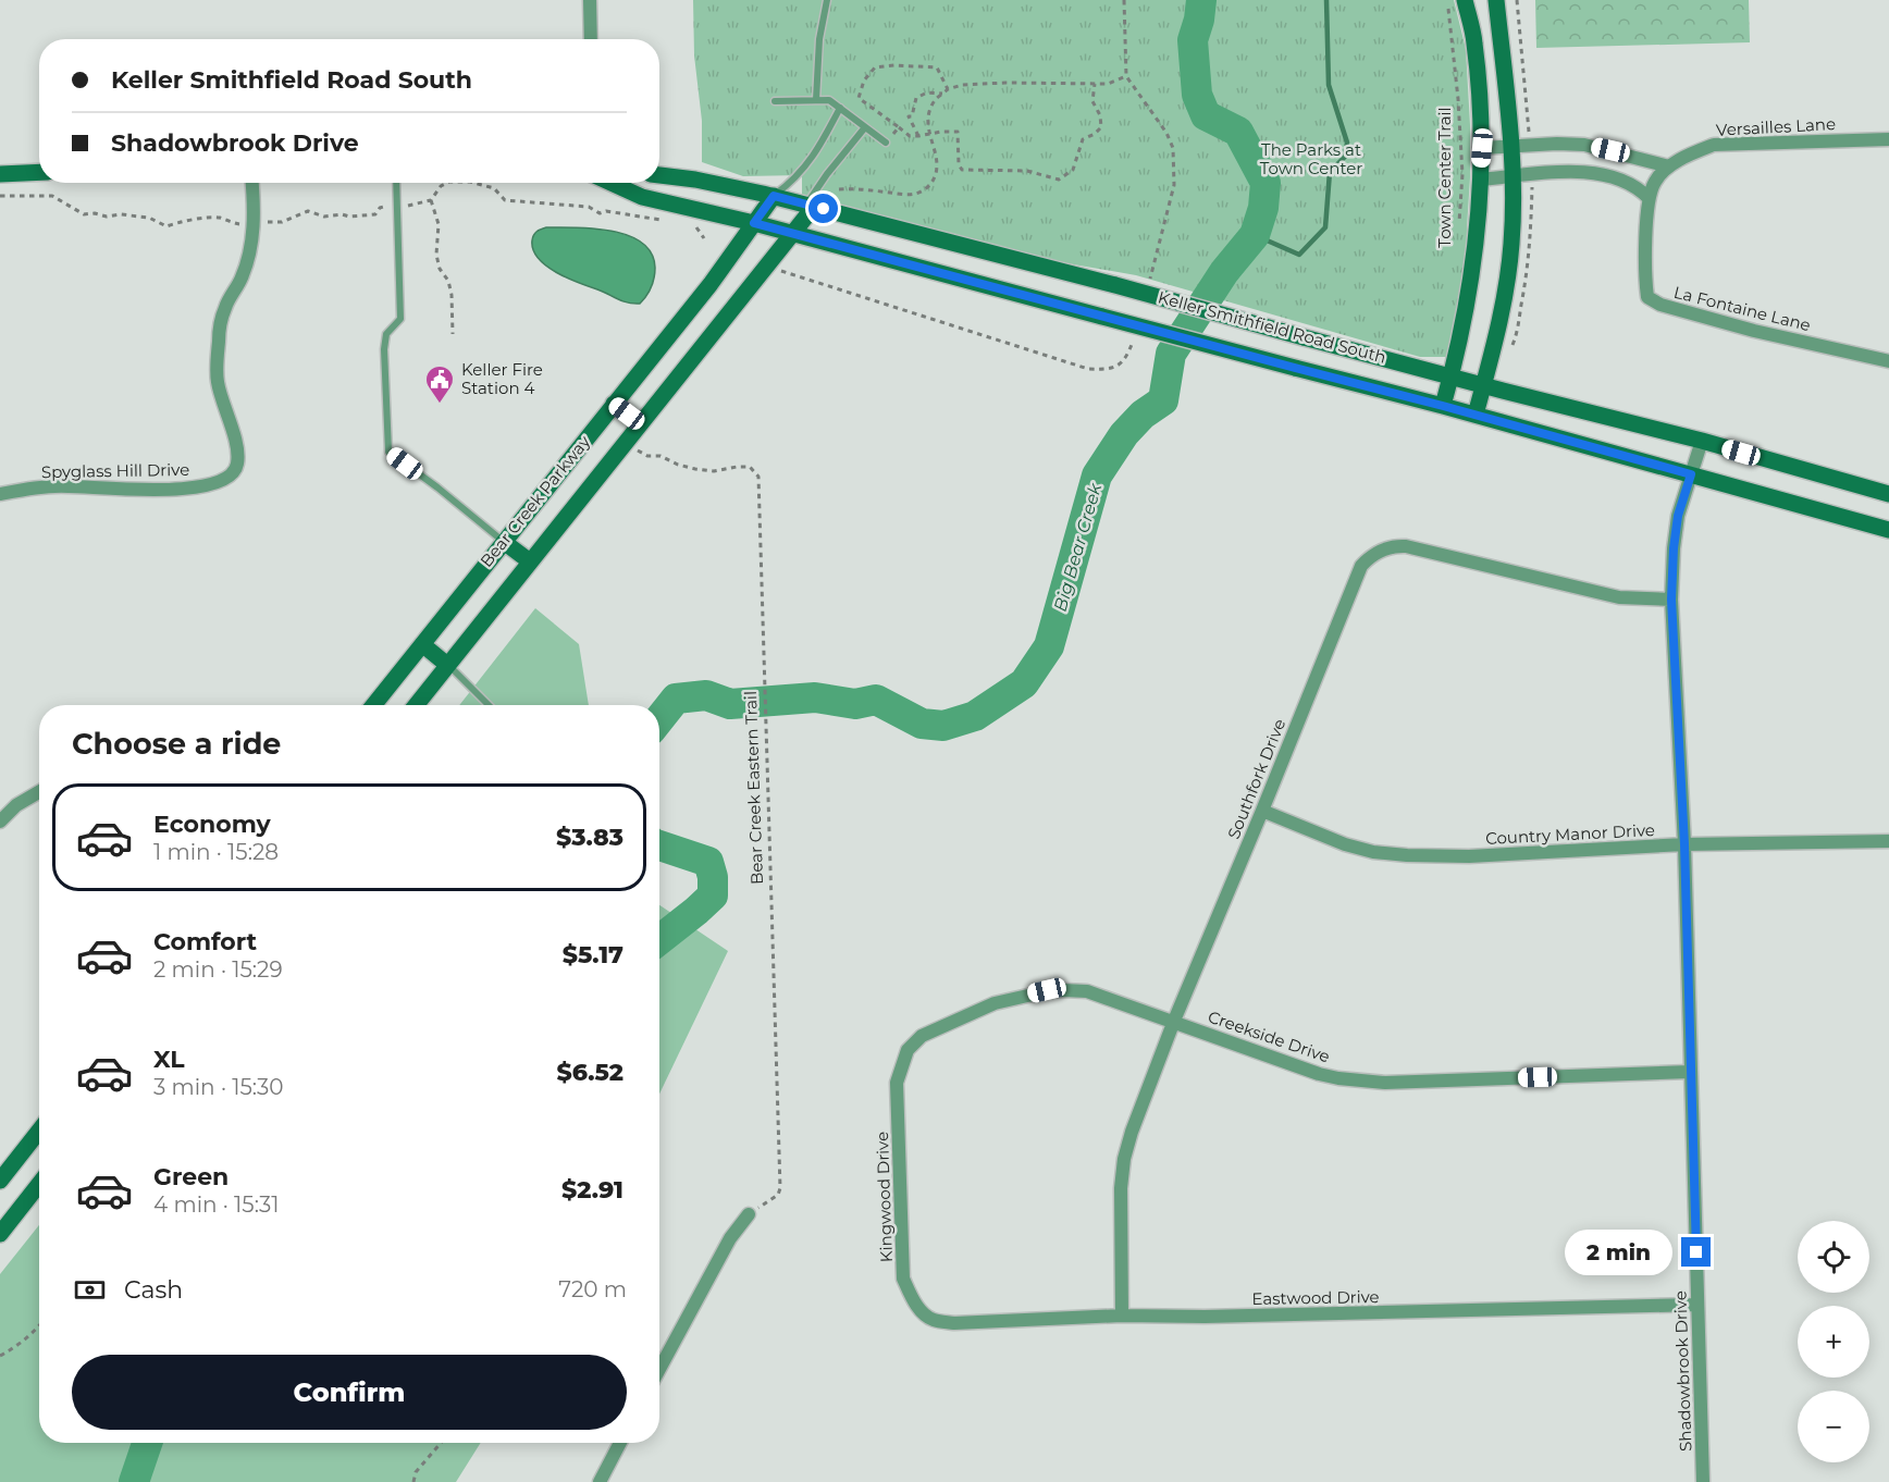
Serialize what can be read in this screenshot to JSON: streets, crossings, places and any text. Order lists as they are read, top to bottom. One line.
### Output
{"streets":{"main road":["Keller Smithfield Road South","Bear Creek Parkway"],"street":["Versailles Lane","La Fontaine Lane","Spyglass Hill Drive","Southfork Drive","Country Manor Drive","Creekside Drive","Kingwood Drive","Eastwood Drive","Shadowbrook Drive"],"path":["Town Center Trail","Bear Creek Eastern Trail"]},"crossings":[["Versailles Lane","La Fontaine Lane"],["Keller Smithfield Road South","Bear Creek Parkway"],["Keller Smithfield Road South","Shadowbrook Drive"],["Southfork Drive","Country Manor Drive"],["Southfork Drive","Creekside Drive"],["Southfork Drive","Eastwood Drive"],["Southfork Drive","Shadowbrook Drive"],["Country Manor Drive","Shadowbrook Drive"],["Creekside Drive","Kingwood Drive"],["Creekside Drive","Shadowbrook Drive"],["Kingwood Drive","Eastwood Drive"],["Eastwood Drive","Shadowbrook Drive"]],"water":["Big Bear Creek"],"parks":["The Parks at Town Center"],"places":{"public building":["Keller Fire Station 4"]},"page":{"banner":["Keller Smithfield Road South","Shadowbrook Drive"],"heading":"Choose a ride","list":[{"name":"Economy","note":"1 min · 15:28","value":"$3.83"},{"name":"Comfort","note":"2 min · 15:29","value":"$5.17"},{"name":"XL","note":"3 min · 15:30","value":"$6.52"},{"name":"Green","note":"4 min · 15:31","value":"$2.91"}],"map_buttons":["+","−"],"bubble":"2 min","pay":["Cash","720 m"],"buttons":"Confirm"}}
